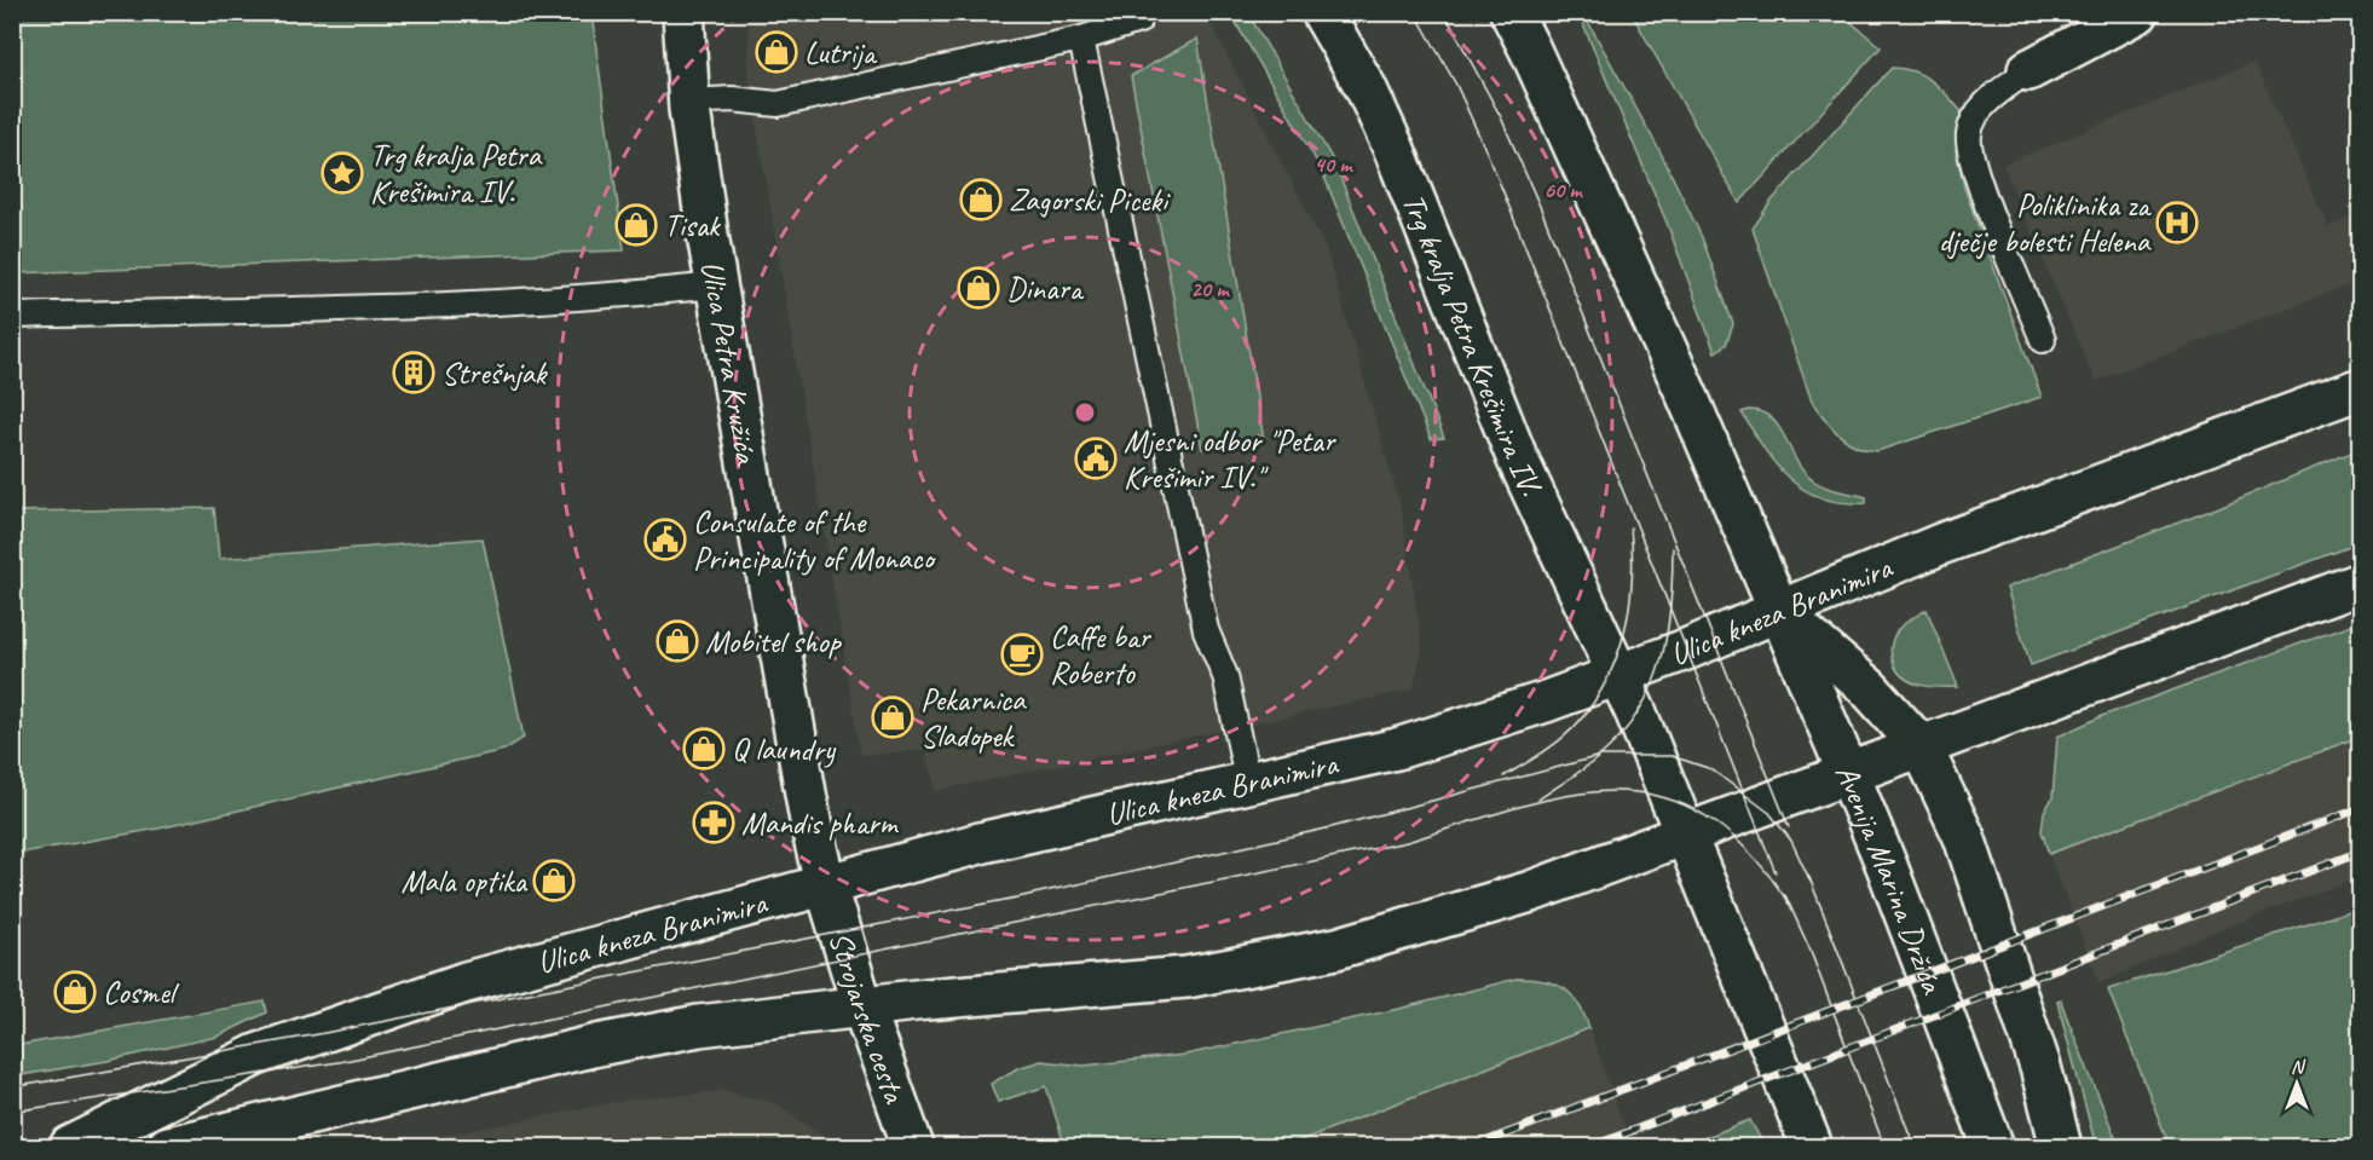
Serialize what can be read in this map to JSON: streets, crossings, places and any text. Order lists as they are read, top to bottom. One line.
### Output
{"streets":{"main road":["Trg kralja Petra Krešimira IV.","Ulica Petra Kružića","Ulica kneza Branimira","Avenija Marina Držića","Strojarska cesta"]},"crossings":[["Trg kralja Petra Krešimira IV.","Ulica kneza Branimira"],["Ulica Petra Kružića","Ulica kneza Branimira"],["Ulica Petra Kružića","Strojarska cesta"],["Ulica kneza Branimira","Avenija Marina Držića"],["Ulica kneza Branimira","Strojarska cesta"]],"places":{"shop":["Lutrija","Zagorski Piceki","Tisak","Dinara","Mobitel shop","Pekarnica Sladopek","Q laundry","Mala optika","Cosmel"],"place":["Trg kralja Petra Krešimira IV."],"hospital":["Poliklinika za dječje bolesti Helena"],"building":["Strešnjak"],"public building":["Mjesni odbor \"Petar Krešimir IV.\"","Consulate of the Principality of Monaco"],"cafe":["Caffe bar Roberto"],"pharmacy":["Mandis pharm"]},"north":"top","rings":["40 m","60 m","20 m"]}
